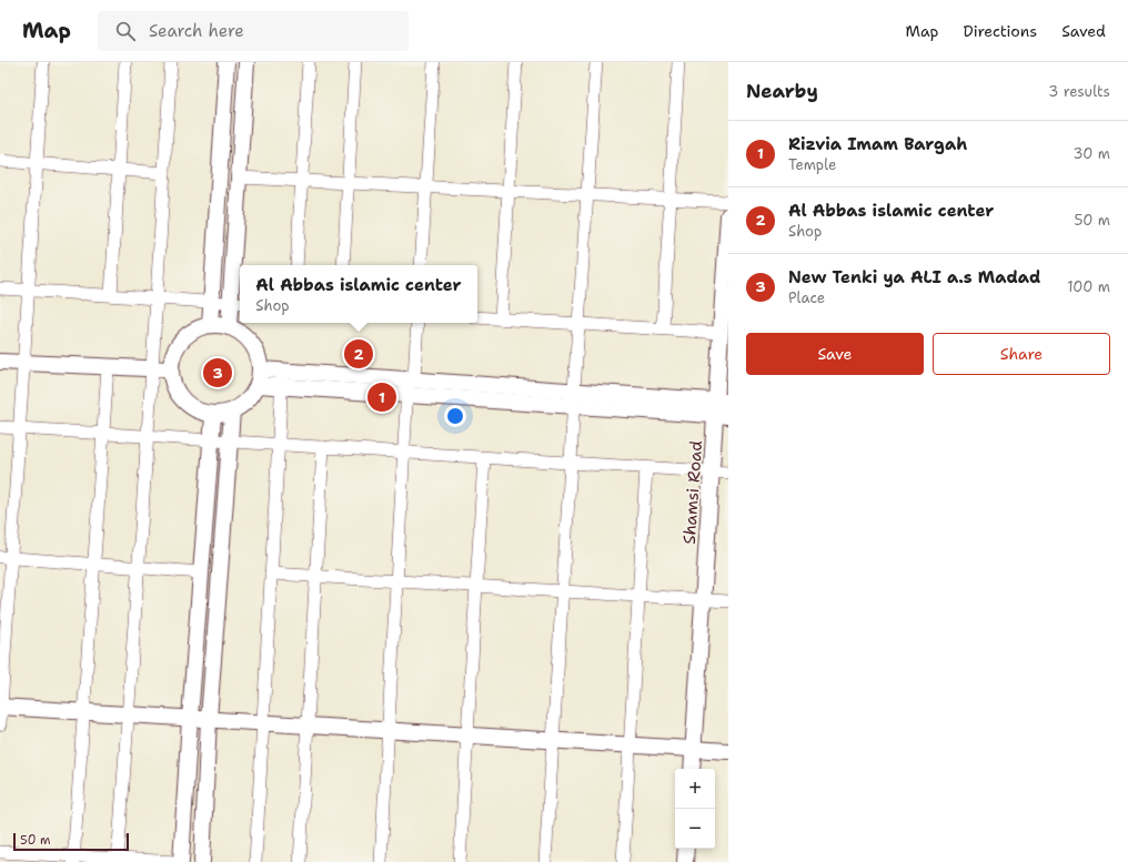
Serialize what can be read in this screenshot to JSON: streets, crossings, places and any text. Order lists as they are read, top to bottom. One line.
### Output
{"streets":{"street":["Shamsi Road"]},"scale_bar":"50 m","page":{"header":"Map","search":"Search here","nav":["Map","Directions","Saved"],"heading":["Nearby","3 results"],"list":[{"mark":"1","name":"Rizvia Imam Bargah","note":"Temple","value":"30 m"},{"mark":"2","name":"Al Abbas islamic center","note":"Shop","value":"50 m"},{"mark":"3","name":"New Tenki ya ALI a.s Madad","note":"Place","value":"100 m"}],"popup":["Al Abbas islamic center","Shop"],"buttons":["Save","Share"],"pins":["2","3","1"],"map_buttons":["+","−"],"scale":"50 m"}}
